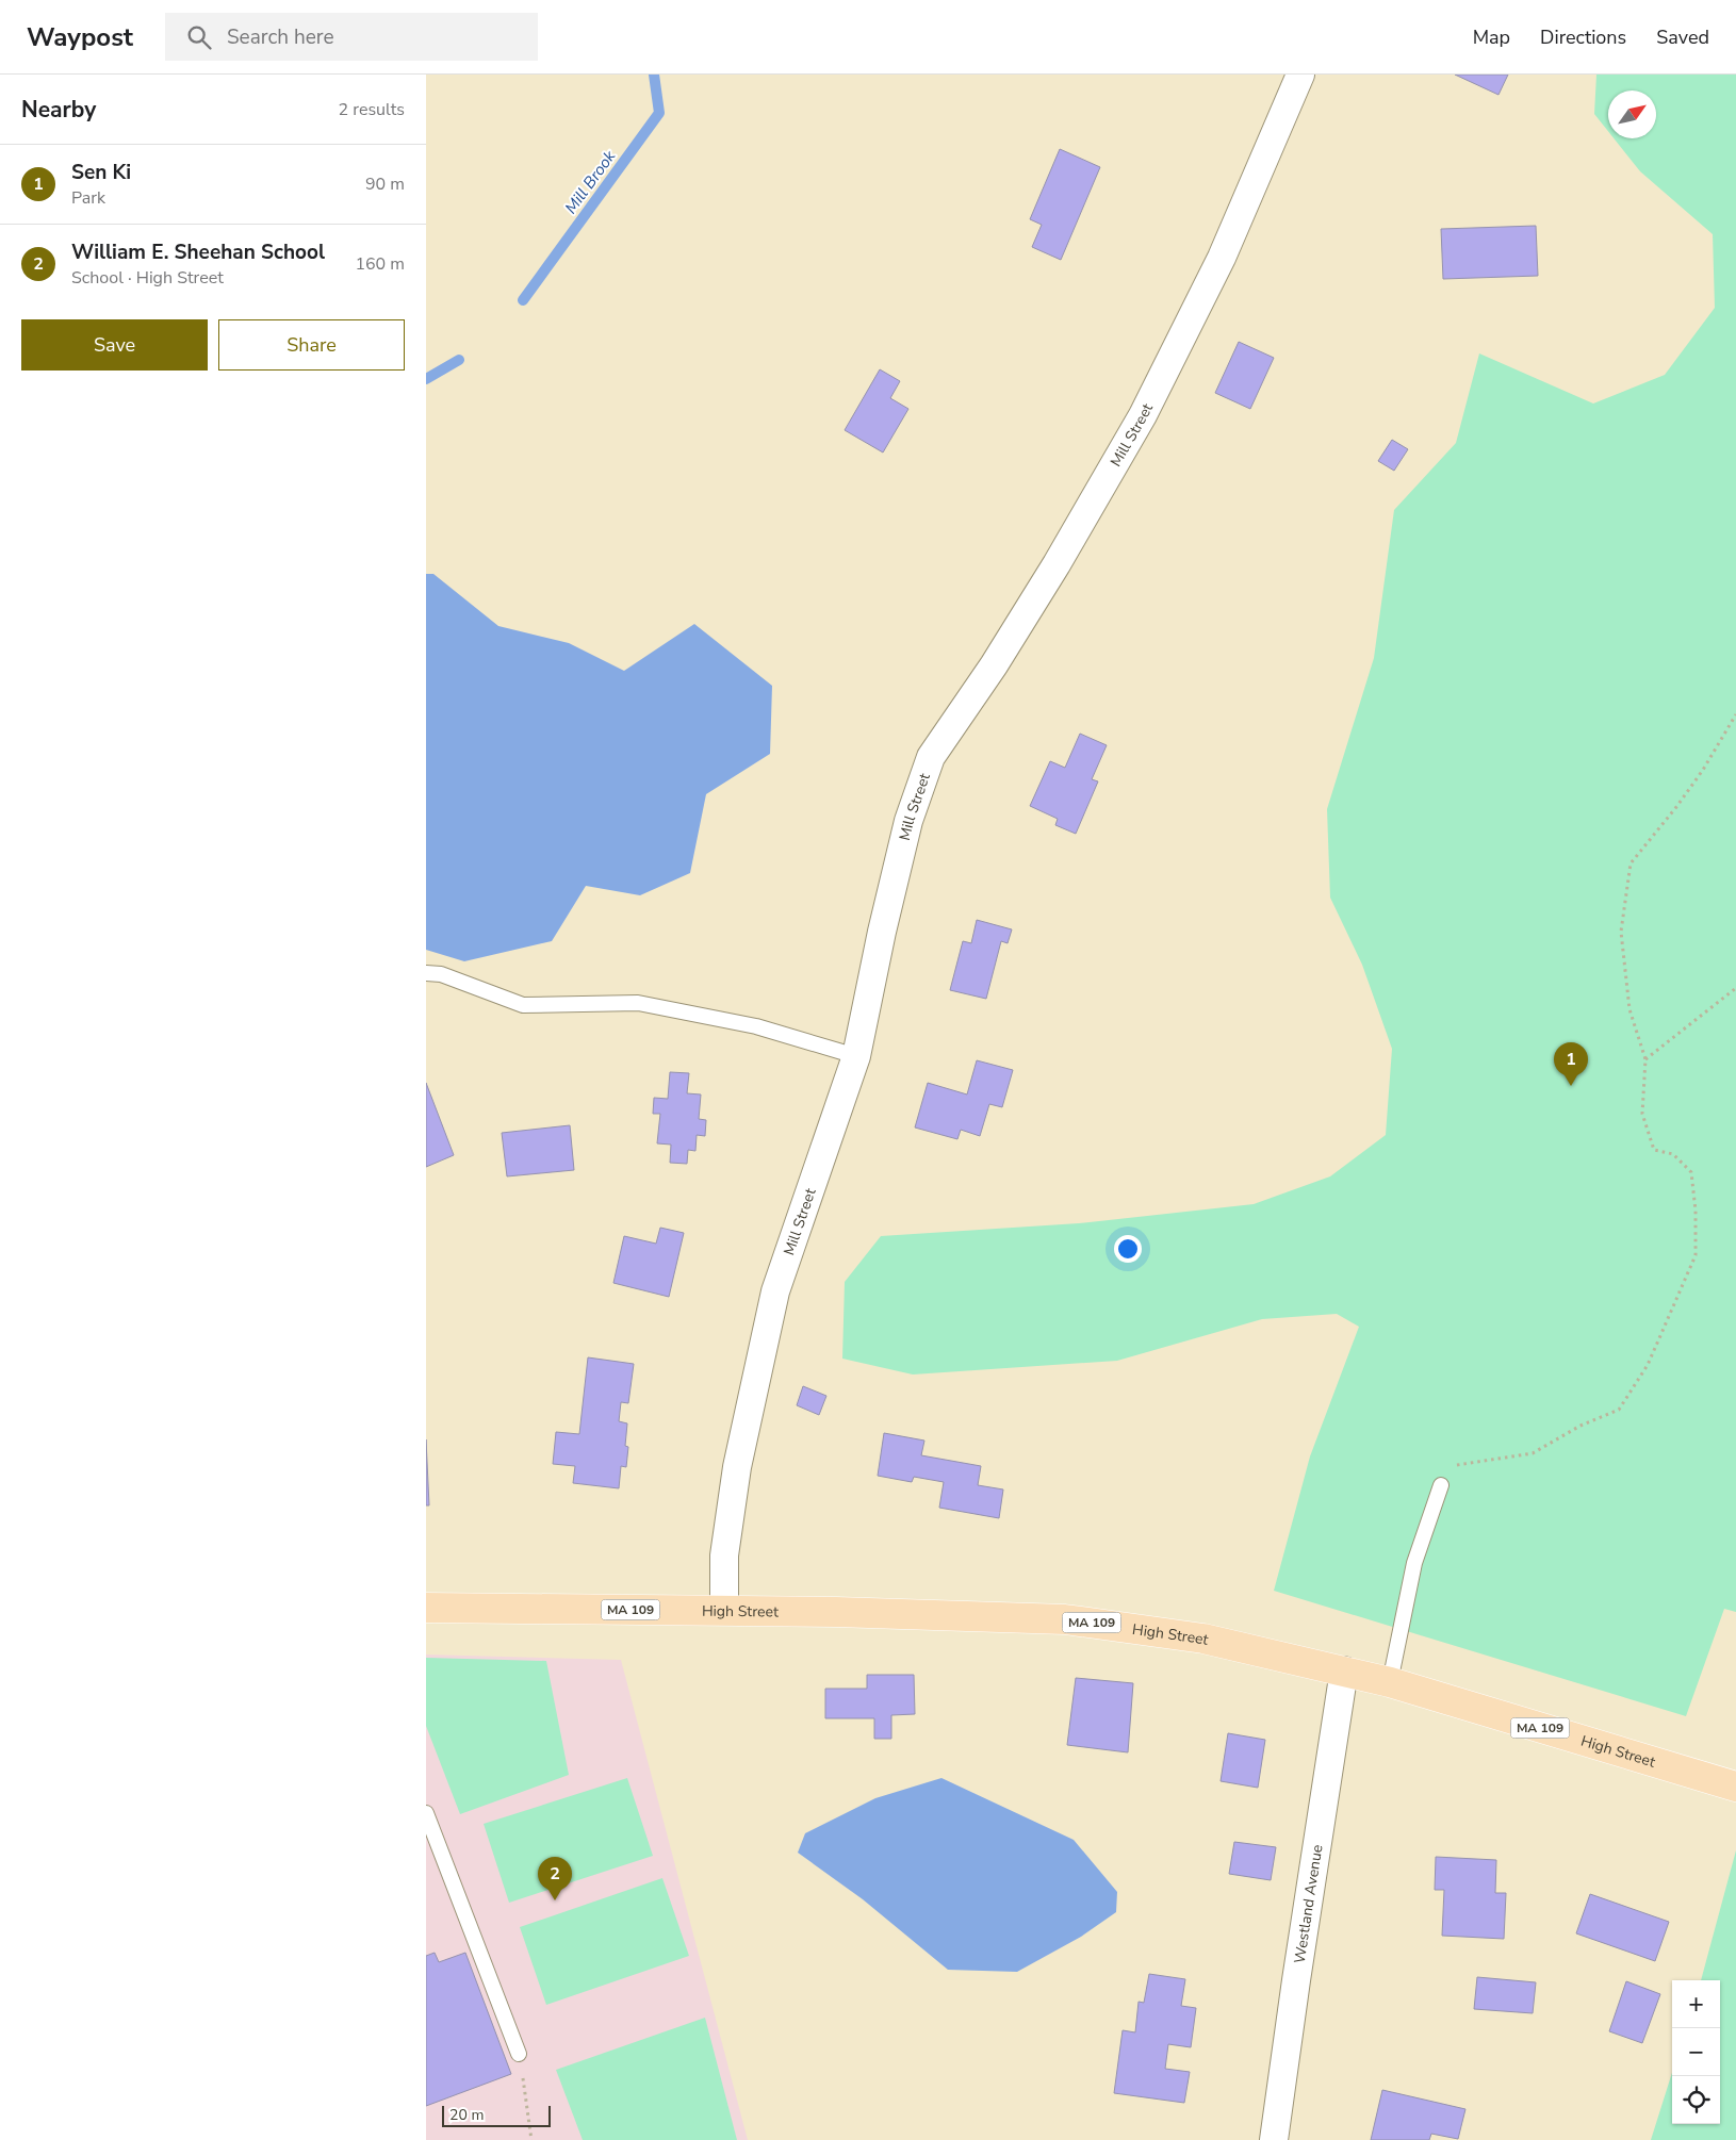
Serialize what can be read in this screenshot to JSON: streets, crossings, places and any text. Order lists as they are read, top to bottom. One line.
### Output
{"streets":{"main road":["MA 109","High Street"],"street":["Mill Street","Westland Avenue"]},"crossings":[["Mill Street","High Street"],["High Street","Westland Avenue"]],"water":["Mill Brook"],"scale_bar":"20 m","north":"top right","page":{"header":"Waypost","search":"Search here","nav":["Map","Directions","Saved"],"heading":["Nearby","2 results"],"list":[{"mark":"1","name":"Sen Ki","note":"Park","value":"90 m"},{"mark":"2","name":"William E. Sheehan School","note":"School · High Street","value":"160 m"}],"buttons":["Save","Share"],"pins":["1","2"],"map_buttons":["+","−"],"scale":"20 m"}}
